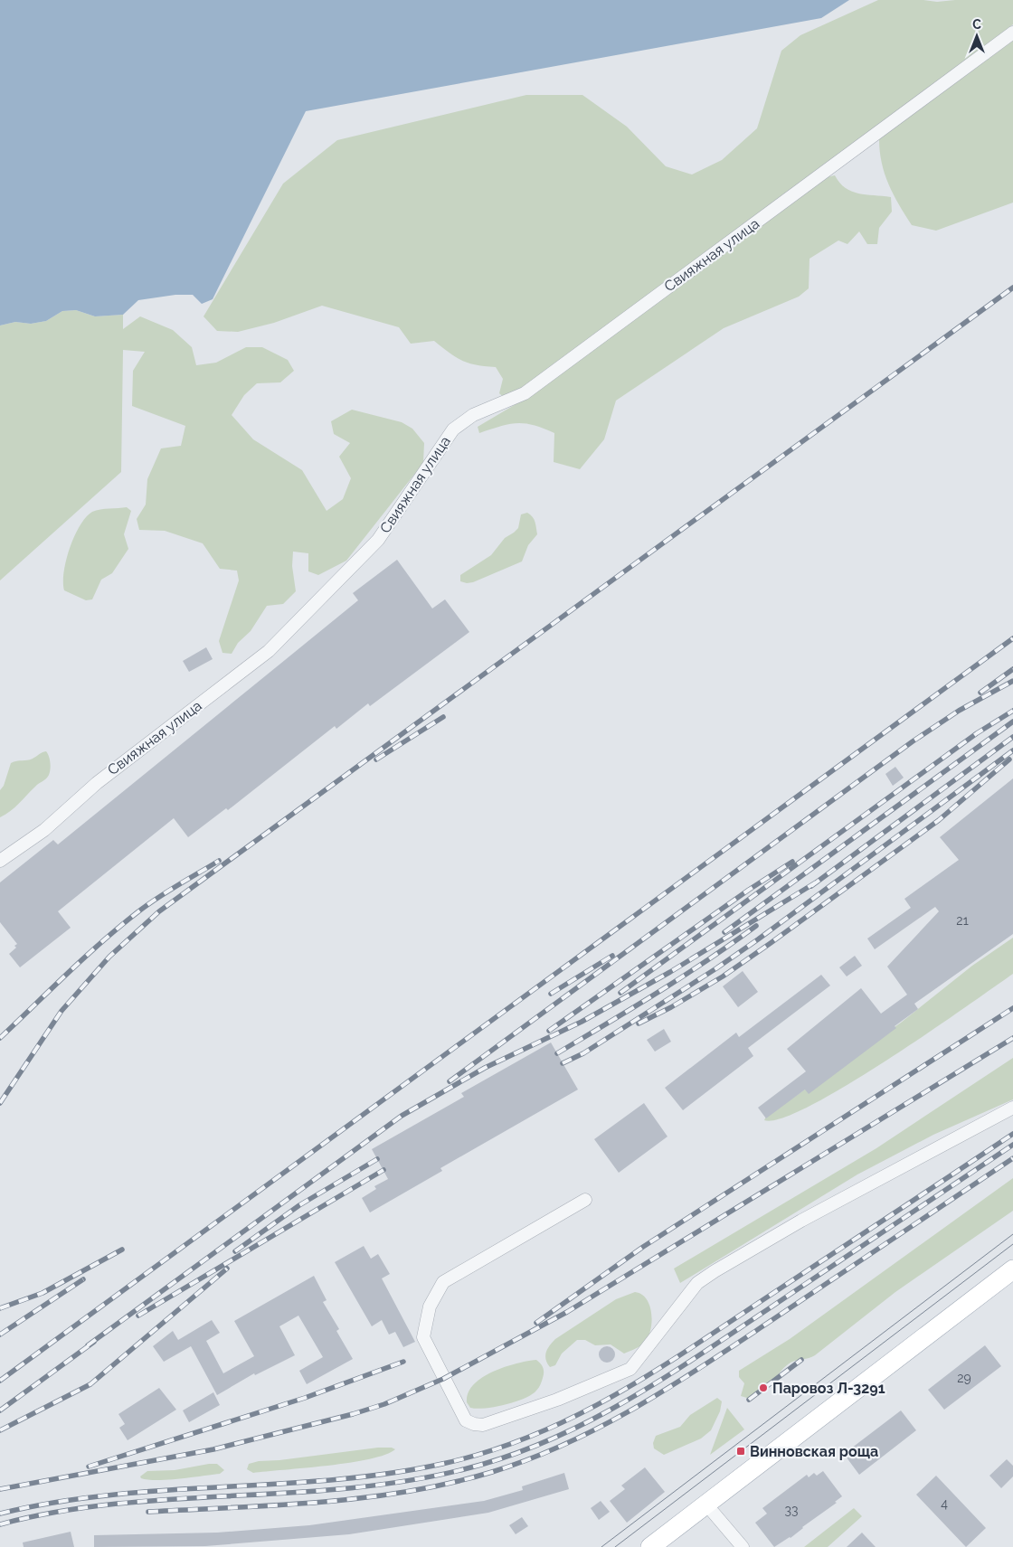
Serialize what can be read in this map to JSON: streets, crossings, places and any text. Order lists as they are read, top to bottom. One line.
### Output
{"streets":{"street":["Свияжная улица"]},"places":{"other":["Паровоз Л-3291"],"transit":["Винновская роща"]},"house_numbers":["21","29","4","33"],"north":"top"}
